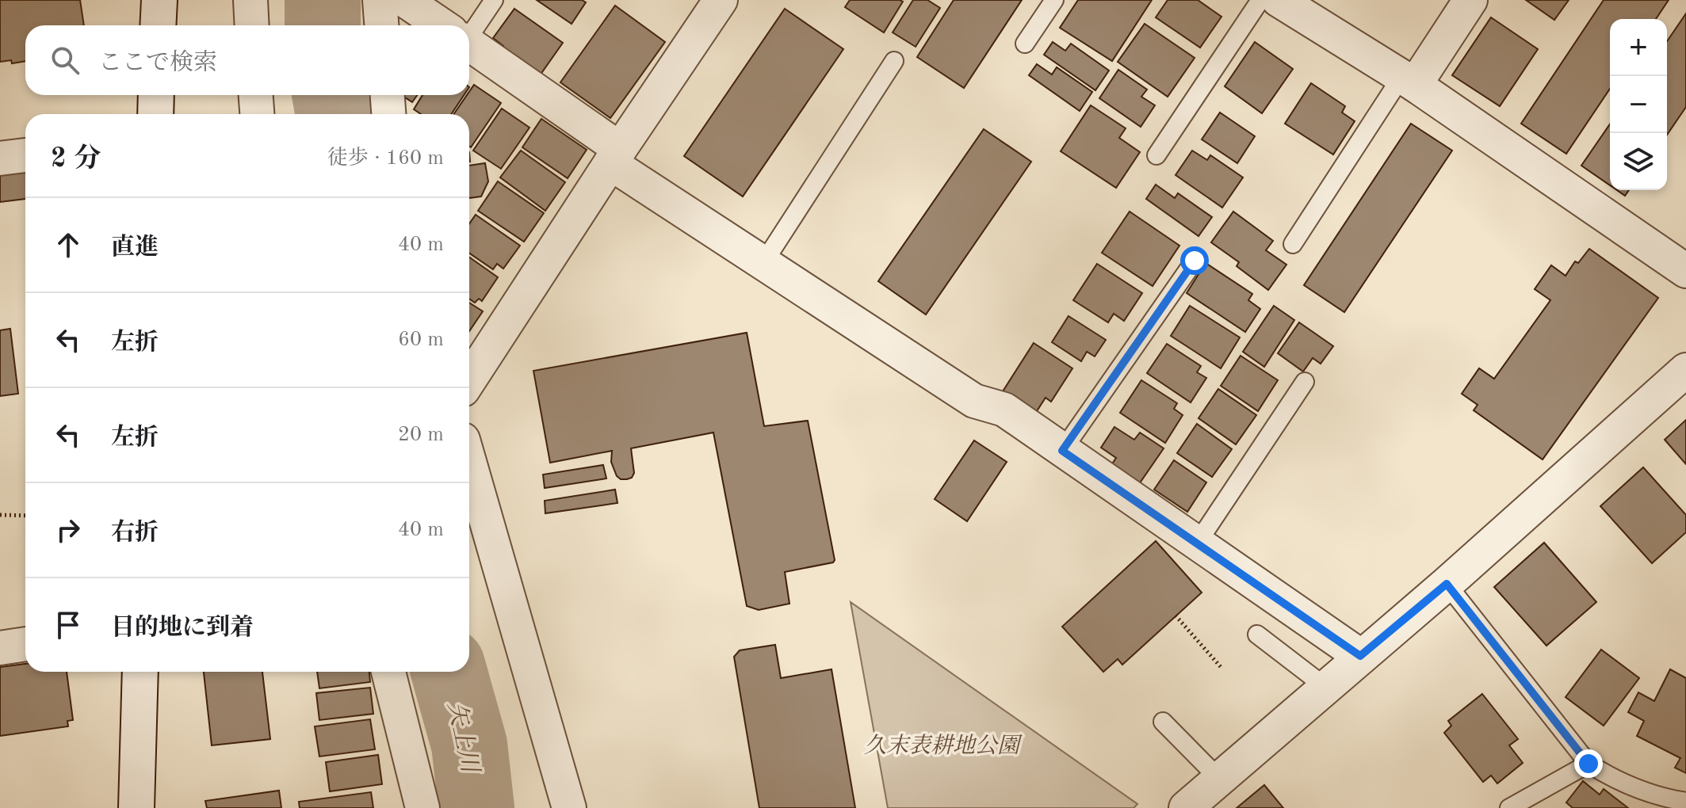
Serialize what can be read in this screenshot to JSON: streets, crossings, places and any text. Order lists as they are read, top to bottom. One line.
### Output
{"water":["矢上川"],"parks":["久末表耕地公園"],"page":{"map_buttons":["+","−"],"search":"ここで検索","heading":["2 分","徒歩 · 160 m"],"list":[["直進","40 m"],["左折","60 m"],["左折","20 m"],["右折","40 m"],"目的地に到着"]}}
